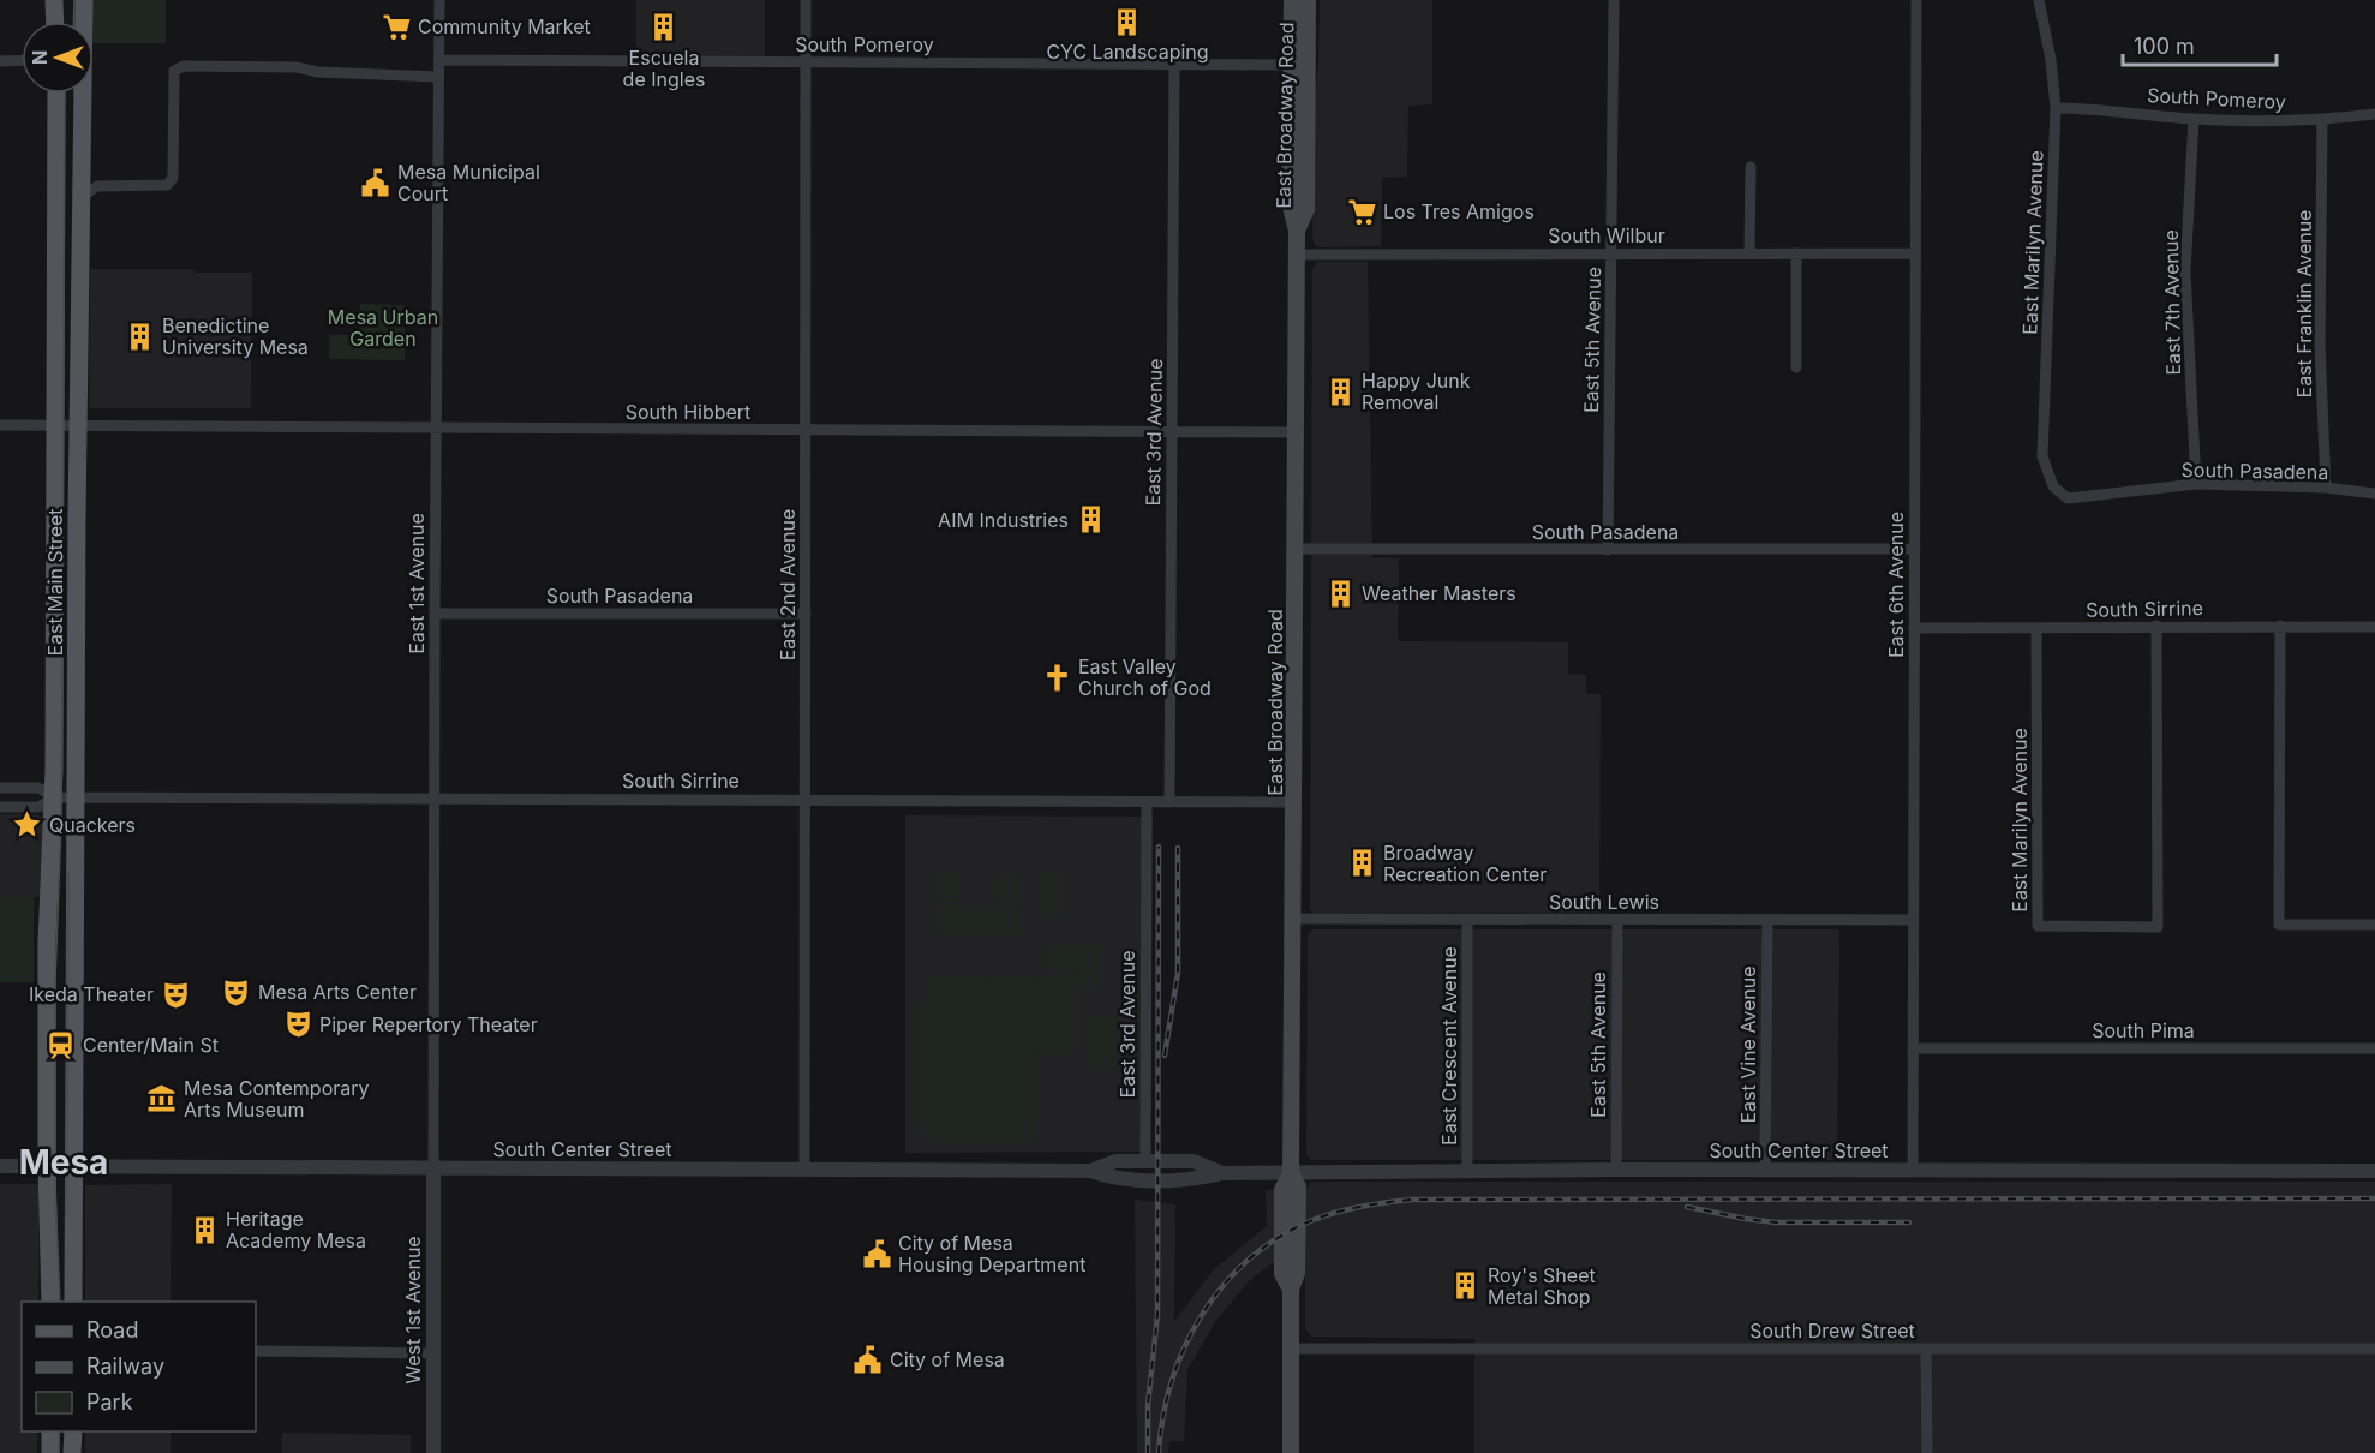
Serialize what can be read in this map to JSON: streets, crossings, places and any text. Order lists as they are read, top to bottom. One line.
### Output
{"streets":{"main road":["East Broadway Road","East Main Street"],"street":["South Pomeroy","South Wilbur","East Marilyn Avenue","East 7th Avenue","East Franklin Avenue","East 5th Avenue","South Hibbert","East 3rd Avenue","South Pasadena","East 1st Avenue","East 2nd Avenue","East 6th Avenue","South Sirrine","South Lewis","South Pima","East Vine Avenue","East Crescent Avenue","South Center Street","West 1st Avenue","South Drew Street"]},"crossings":[["South Pomeroy","East Broadway Road"],["South Pomeroy","East Marilyn Avenue"],["South Pomeroy","East 7th Avenue"],["South Pomeroy","East Franklin Avenue"],["South Pomeroy","East 3rd Avenue"],["South Pomeroy","East 1st Avenue"],["South Pomeroy","East 2nd Avenue"],["East Broadway Road","South Wilbur"],["East Broadway Road","South Hibbert"],["East Broadway Road","South Pasadena"],["East Broadway Road","South Sirrine"],["East Broadway Road","South Lewis"],["East Broadway Road","South Center Street"],["East Broadway Road","South Drew Street"],["South Wilbur","East 5th Avenue"],["South Wilbur","East 6th Avenue"],["East Marilyn Avenue","South Pasadena"],["East Marilyn Avenue","South Sirrine"],["East 7th Avenue","South Pasadena"],["East Franklin Avenue","South Pasadena"],["East 5th Avenue","South Pasadena"],["East 5th Avenue","South Lewis"],["East 5th Avenue","South Center Street"],["South Hibbert","East 3rd Avenue"],["South Hibbert","East Main Street"],["South Hibbert","East 1st Avenue"],["South Hibbert","East 2nd Avenue"],["East 3rd Avenue","South Sirrine"],["East 3rd Avenue","South Center Street"],["South Pasadena","East 1st Avenue"],["South Pasadena","East 2nd Avenue"],["South Pasadena","East 6th Avenue"],["East Main Street","South Sirrine"],["East Main Street","South Center Street"],["East 1st Avenue","South Sirrine"],["East 1st Avenue","South Center Street"],["East 1st Avenue","West 1st Avenue"],["East 2nd Avenue","South Sirrine"],["East 2nd Avenue","South Center Street"],["East 6th Avenue","South Sirrine"],["East 6th Avenue","South Lewis"],["East 6th Avenue","South Pima"],["East 6th Avenue","South Center Street"],["South Lewis","East Vine Avenue"],["South Lewis","East Crescent Avenue"],["East Vine Avenue","South Center Street"],["East Crescent Avenue","South Center Street"],["South Center Street","West 1st Avenue"]],"districts":["Mesa"],"parks":["Mesa Urban Garden"],"places":{"building":["CYC Landscaping","Escuela de Ingles","Benedictine University Mesa","Happy Junk Removal","AIM Industries","Weather Masters","Broadway Recreation Center","Heritage Academy Mesa","Roy's Sheet Metal Shop"],"supermarket":["Community Market","Los Tres Amigos"],"public building":["Mesa Municipal Court","City of Mesa Housing Department","City of Mesa"],"church":["East Valley Church of God"],"place":["Quackers"],"theatre":["Mesa Arts Center","Ikeda Theater","Piper Repertory Theater"],"station":["Center/Main St"],"museum":["Mesa Contemporary Arts Museum"]},"legend":["Road","Railway","Park"],"scale_bar":"100 m","north":"left"}
